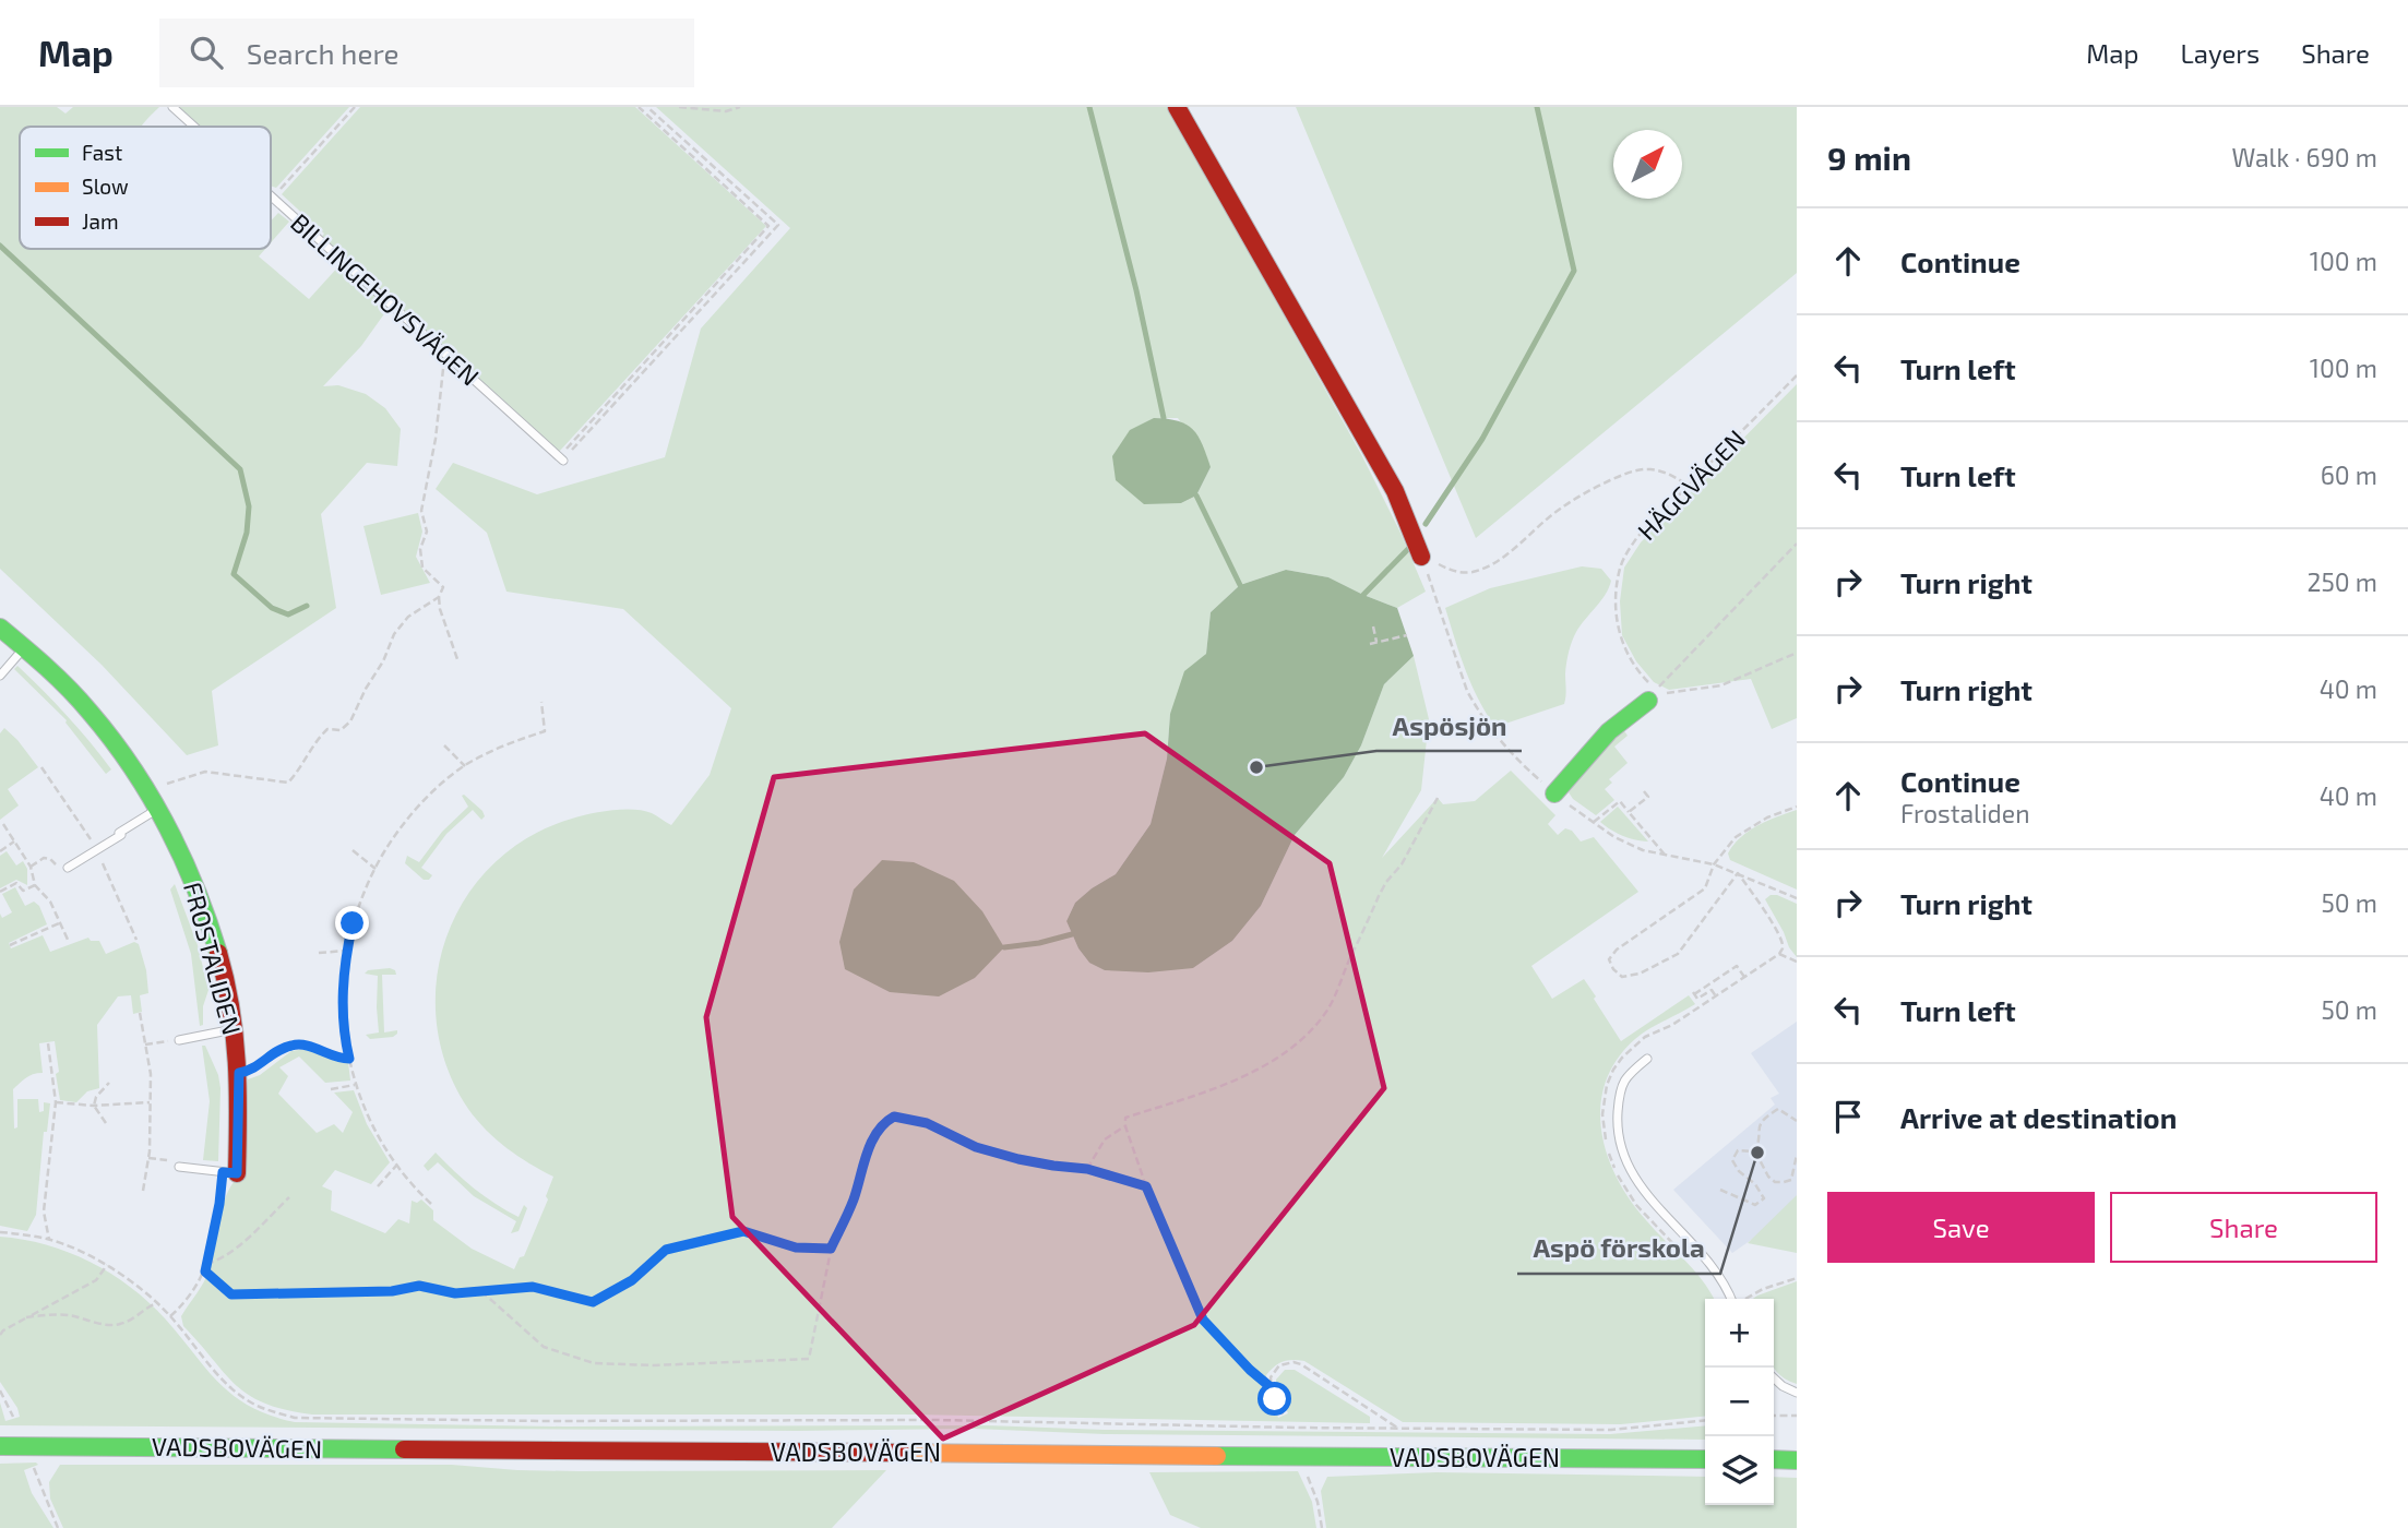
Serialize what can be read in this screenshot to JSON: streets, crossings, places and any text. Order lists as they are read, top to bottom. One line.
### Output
{"streets":{"main road":["FROSTALIDEN","VADSBOVÄGEN"],"lane":["BILLINGEHOVSVÄGEN"],"path":["HÄGGVÄGEN"]},"places":["Aspösjön","Aspö förskola"],"legend":["Fast","Slow","Jam"],"north":"top right","page":{"header":"Map","search":"Search here","nav":["Map","Layers","Share"],"heading":["9 min","Walk · 690 m"],"list":[["Continue","100 m"],["Turn left","100 m"],["Turn left","60 m"],["Turn right","250 m"],["Turn right","40 m"],["Continue","Frostaliden","40 m"],["Turn right","50 m"],["Turn left","50 m"],"Arrive at destination"],"buttons":["Save","Share"],"map_buttons":["+","−"]}}
